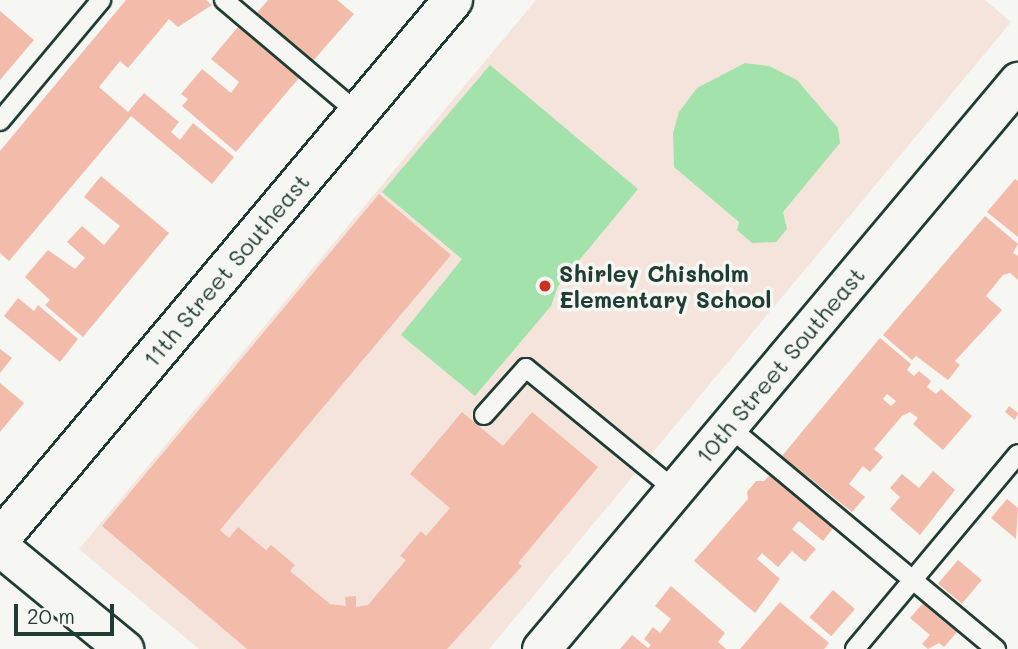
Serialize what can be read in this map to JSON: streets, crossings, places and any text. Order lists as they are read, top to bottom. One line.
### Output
{"streets":{"main road":["11th Street Southeast"],"street":["10th Street Southeast"]},"places":["Shirley Chisholm Elementary School"],"scale_bar":"20 m"}
